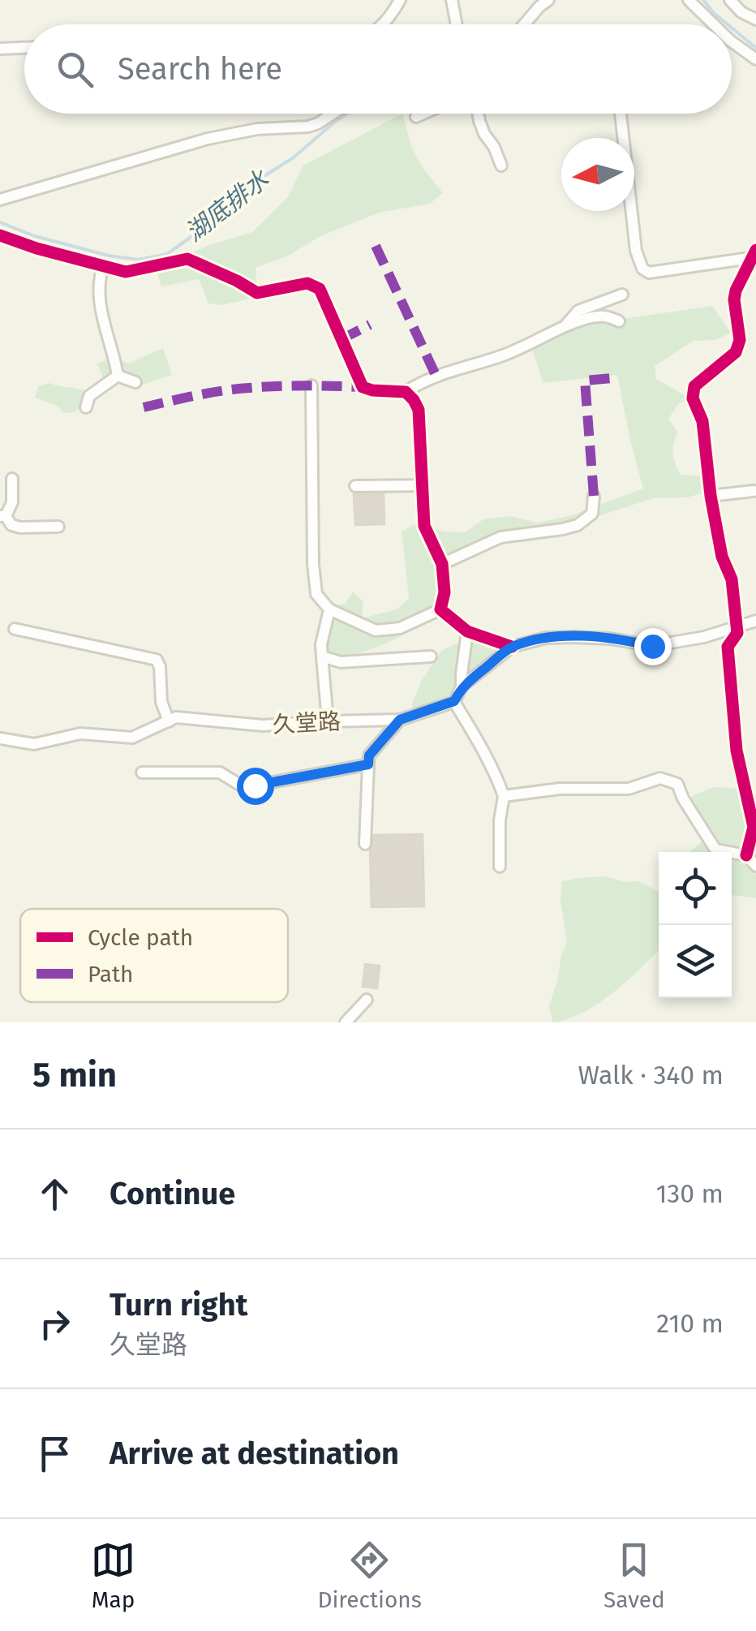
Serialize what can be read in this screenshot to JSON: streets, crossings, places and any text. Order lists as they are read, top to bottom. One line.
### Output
{"streets":{"street":["久堂路"]},"water":["湖底排水"],"legend":["Cycle path","Path"],"north":"left","page":{"search":"Search here","heading":["5 min","Walk · 340 m"],"list":[["Continue","130 m"],["Turn right","久堂路","210 m"],"Arrive at destination"],"nav":["Map","Directions","Saved"]}}
